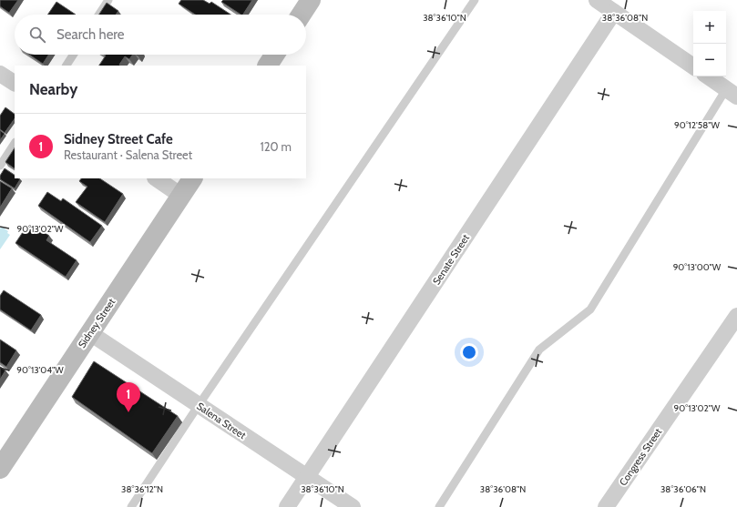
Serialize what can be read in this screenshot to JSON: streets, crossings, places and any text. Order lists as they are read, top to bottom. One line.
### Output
{"streets":{"street":["Senate Street","Sidney Street","Salena Street","Congress Street"]},"crossings":[["Senate Street","Salena Street"],["Sidney Street","Salena Street"]],"page":{"map_buttons":["+","−"],"search":"Search here","heading":"Nearby","list":[{"mark":"1","name":"Sidney Street Cafe","note":"Restaurant · Salena Street","value":"120 m"}],"pins":"1"},"coordinates":["38°36'10\"N","38°36'08\"N","90°12'58\"W","90°13'02\"W","90°13'00\"W","90°13'04\"W","38°36'12\"N","38°36'06\"N"]}
